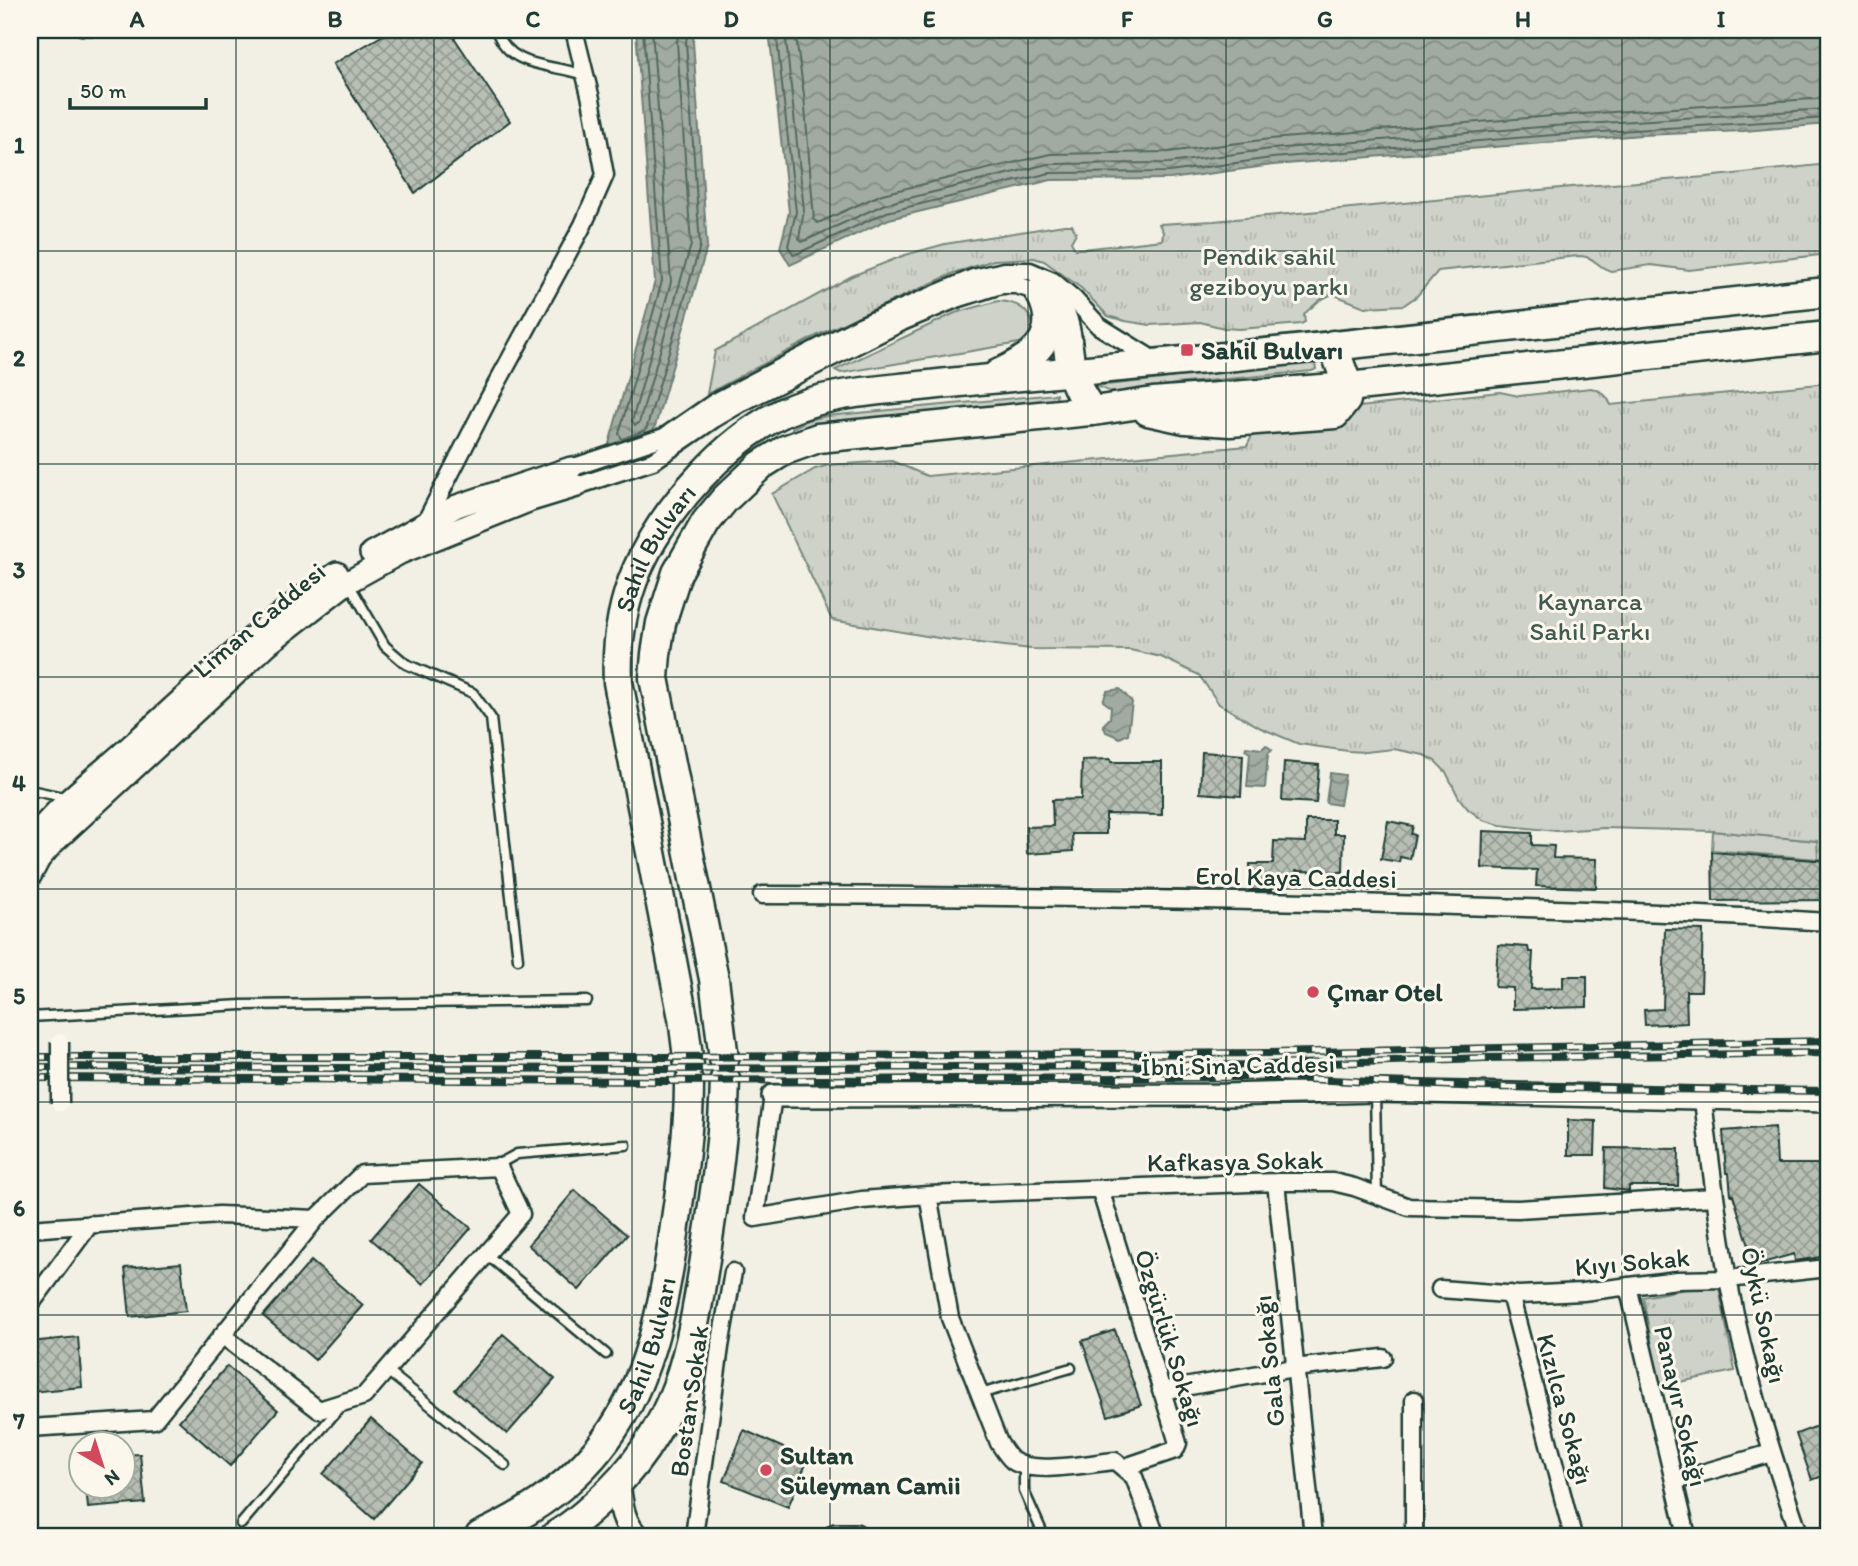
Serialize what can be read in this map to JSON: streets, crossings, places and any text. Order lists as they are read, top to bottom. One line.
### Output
{"streets":{"highway":["Sahil Bulvarı"],"street":["Liman Caddesi","Erol Kaya Caddesi","İbni Sina Caddesi","Kafkasya Sokak","Kıyı Sokak","Öykü Sokağı","Özgürlük Sokağı","Gala Sokağı","Bostan Sokak","Panayır Sokağı","Kızılca Sokağı"]},"crossings":[["İbni Sina Caddesi","Kafkasya Sokak"],["İbni Sina Caddesi","Öykü Sokağı"],["Kafkasya Sokak","Öykü Sokağı"],["Kafkasya Sokak","Özgürlük Sokağı"],["Kafkasya Sokak","Gala Sokağı"],["Kıyı Sokak","Öykü Sokağı"],["Kıyı Sokak","Panayır Sokağı"],["Kıyı Sokak","Kızılca Sokağı"]],"parks":["Pendik sahil geziboyu parkı","Kaynarca Sahil Parkı"],"places":{"transit":["Sahil Bulvarı"],"other":["Çınar Otel","Sultan Süleyman Camii"]},"scale_bar":"50 m","north":"bottom right","grid":{"columns":["A","B","C","D","E","F","G","H","I"],"rows":["1","2","3","4","5","6","7"]}}
